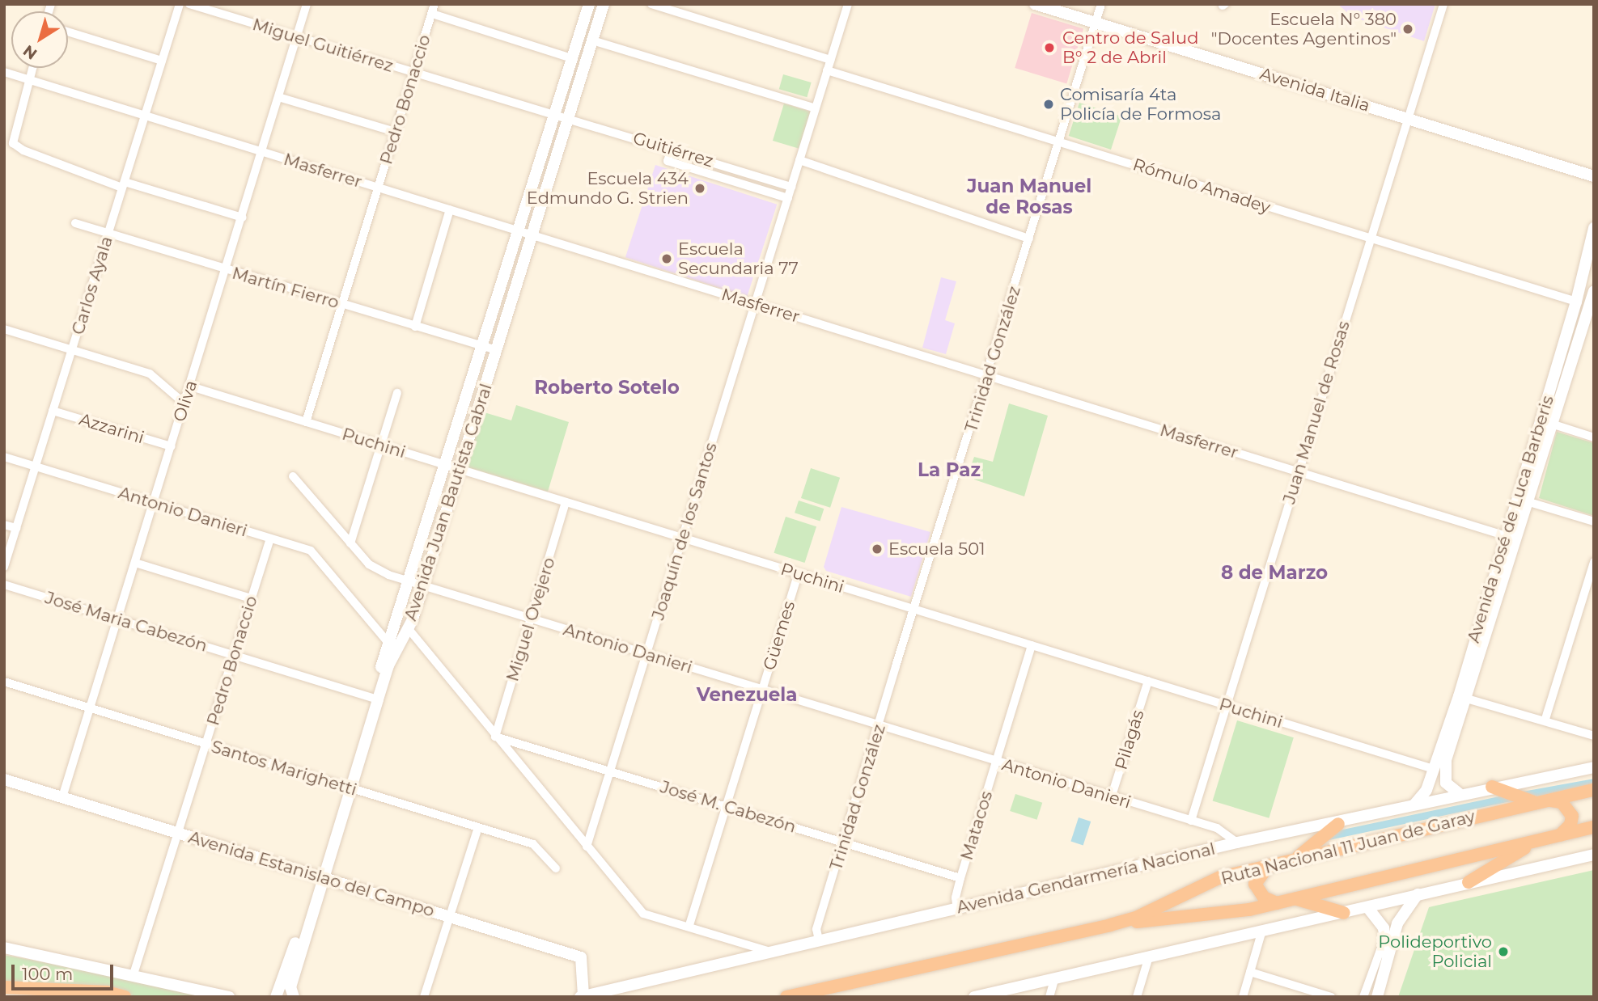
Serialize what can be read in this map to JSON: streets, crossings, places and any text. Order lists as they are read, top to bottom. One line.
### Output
{"streets":{"highway":["Ruta Nacional 11 Juan de Garay"],"main road":["Avenida Italia","Avenida Juan Bautista Cabral","Avenida José de Luca Barberis","Avenida Estanislao del Campo","Avenida Gendarmería Nacional"],"street":["Miguel Guitiérrez","Pedro Bonaccio","Guitiérrez","Masferrer","Rómulo Amadey","Carlos Ayala","Martín Fierro","Trinidad González","Oliva","Juan Manuel de Rosas","Azzarini","Puchini","Antonio Danieri","Joaquín de los Santos","Miguel Ovejero","José Maria Cabezón","Güemes","Pilagás","Santos Marighetti","José M. Cabezón","Matacos"]},"crossings":[["Miguel Guitiérrez","Pedro Bonaccio"],["Miguel Guitiérrez","Guitiérrez"],["Miguel Guitiérrez","Oliva"],["Miguel Guitiérrez","Avenida Juan Bautista Cabral"],["Avenida Italia","Trinidad González"],["Avenida Italia","Juan Manuel de Rosas"],["Pedro Bonaccio","Masferrer"],["Pedro Bonaccio","Martín Fierro"],["Pedro Bonaccio","Puchini"],["Pedro Bonaccio","Antonio Danieri"],["Pedro Bonaccio","José Maria Cabezón"],["Pedro Bonaccio","Santos Marighetti"],["Pedro Bonaccio","Avenida Estanislao del Campo"],["Guitiérrez","Avenida Juan Bautista Cabral"],["Guitiérrez","Joaquín de los Santos"],["Masferrer","Carlos Ayala"],["Masferrer","Trinidad González"],["Masferrer","Oliva"],["Masferrer","Juan Manuel de Rosas"],["Masferrer","Avenida Juan Bautista Cabral"],["Masferrer","Avenida José de Luca Barberis"],["Masferrer","Joaquín de los Santos"],["Rómulo Amadey","Trinidad González"],["Rómulo Amadey","Juan Manuel de Rosas"],["Rómulo Amadey","Avenida José de Luca Barberis"],["Rómulo Amadey","Joaquín de los Santos"],["Carlos Ayala","Martín Fierro"],["Carlos Ayala","Azzarini"],["Carlos Ayala","Antonio Danieri"],["Martín Fierro","Oliva"],["Martín Fierro","Avenida Juan Bautista Cabral"],["Trinidad González","Puchini"],["Trinidad González","Antonio Danieri"],["Trinidad González","José M. Cabezón"],["Trinidad González","Avenida Gendarmería Nacional"],["Oliva","Azzarini"],["Oliva","Puchini"],["Oliva","Antonio Danieri"],["Oliva","José Maria Cabezón"],["Oliva","Santos Marighetti"],["Oliva","Avenida Estanislao del Campo"],["Juan Manuel de Rosas","Puchini"],["Juan Manuel de Rosas","Antonio Danieri"],["Puchini","Avenida Juan Bautista Cabral"],["Puchini","Avenida José de Luca Barberis"],["Puchini","Joaquín de los Santos"],["Puchini","Miguel Ovejero"],["Puchini","Güemes"],["Puchini","Pilagás"],["Puchini","Matacos"],["Avenida Juan Bautista Cabral","Antonio Danieri"],["Avenida Juan Bautista Cabral","José Maria Cabezón"],["Avenida Juan Bautista Cabral","Santos Marighetti"],["Avenida Juan Bautista Cabral","Avenida Estanislao del Campo"],["Antonio Danieri","Joaquín de los Santos"],["Antonio Danieri","Miguel Ovejero"],["Antonio Danieri","Güemes"],["Antonio Danieri","Pilagás"],["Antonio Danieri","Matacos"],["Antonio Danieri","Avenida Gendarmería Nacional"],["Avenida José de Luca Barberis","Avenida Gendarmería Nacional"],["Joaquín de los Santos","José M. Cabezón"],["Miguel Ovejero","José M. Cabezón"],["Güemes","José M. Cabezón"],["José M. Cabezón","Matacos"],["Matacos","Avenida Gendarmería Nacional"],["Avenida Estanislao del Campo","Avenida Gendarmería Nacional"]],"districts":["Juan Manuel de Rosas","Roberto Sotelo","La Paz","8 de Marzo","Venezuela"],"places":["Escuela N° 380 \"Docentes Agentinos\"","Centro de Salud B° 2 de Abril","Comisaría 4ta Policía de Formosa","Escuela 434 Edmundo G. Strien","Escuela Secundaria 77","Escuela 501","Polideportivo Policial"],"scale_bar":"100 m","north":"bottom left"}
